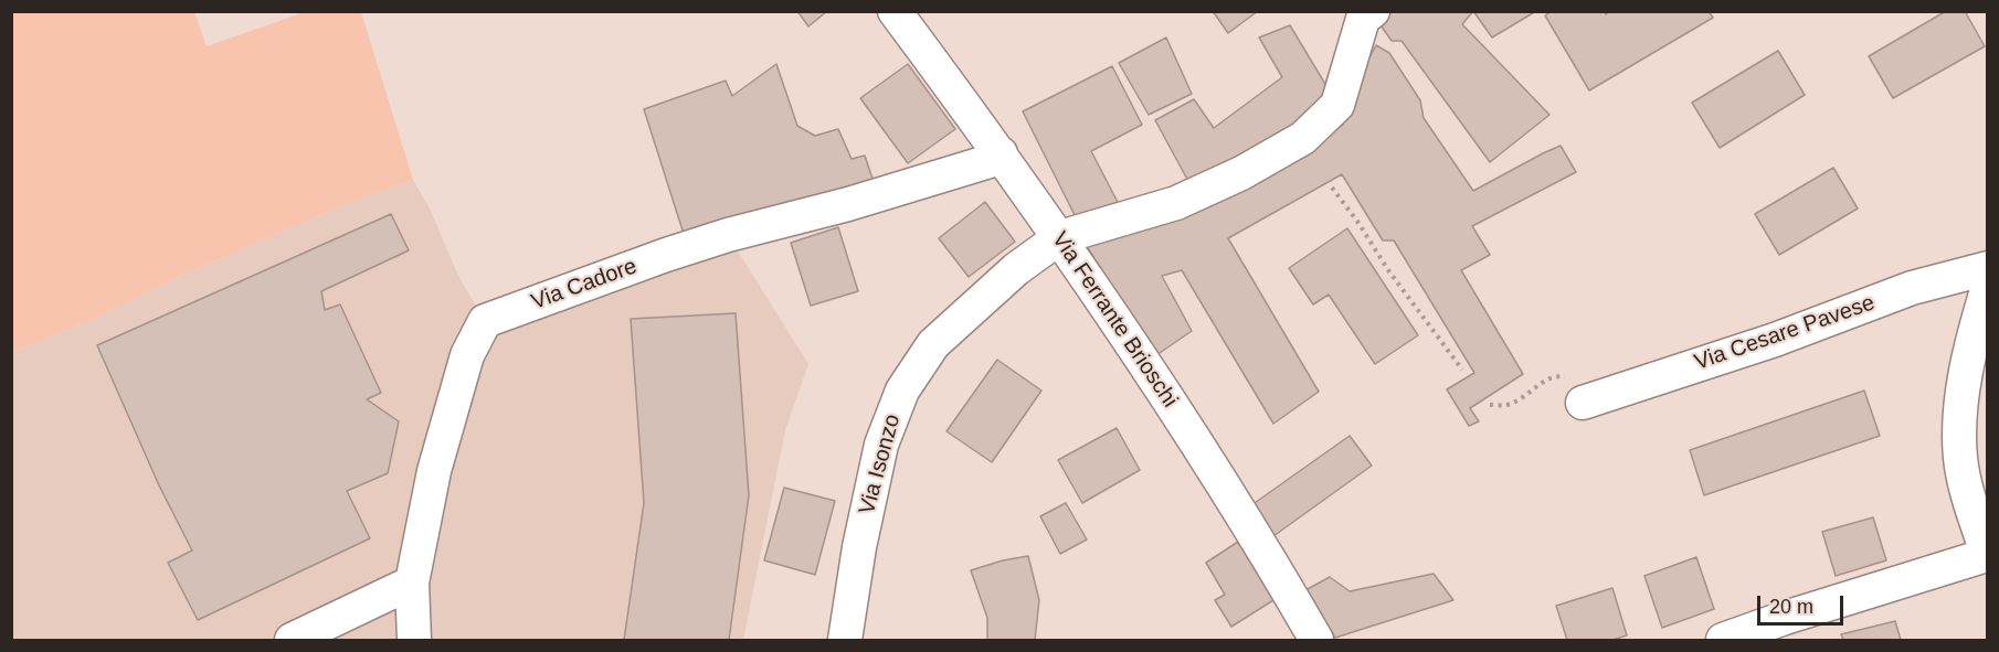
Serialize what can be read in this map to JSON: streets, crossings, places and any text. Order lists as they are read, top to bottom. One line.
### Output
{"streets":{"street":["Via Cadore","Via Ferrante Brioschi","Via Cesare Pavese","Via Isonzo"]},"crossings":[["Via Cadore","Via Ferrante Brioschi"],["Via Ferrante Brioschi","Via Isonzo"]],"scale_bar":"20 m"}
